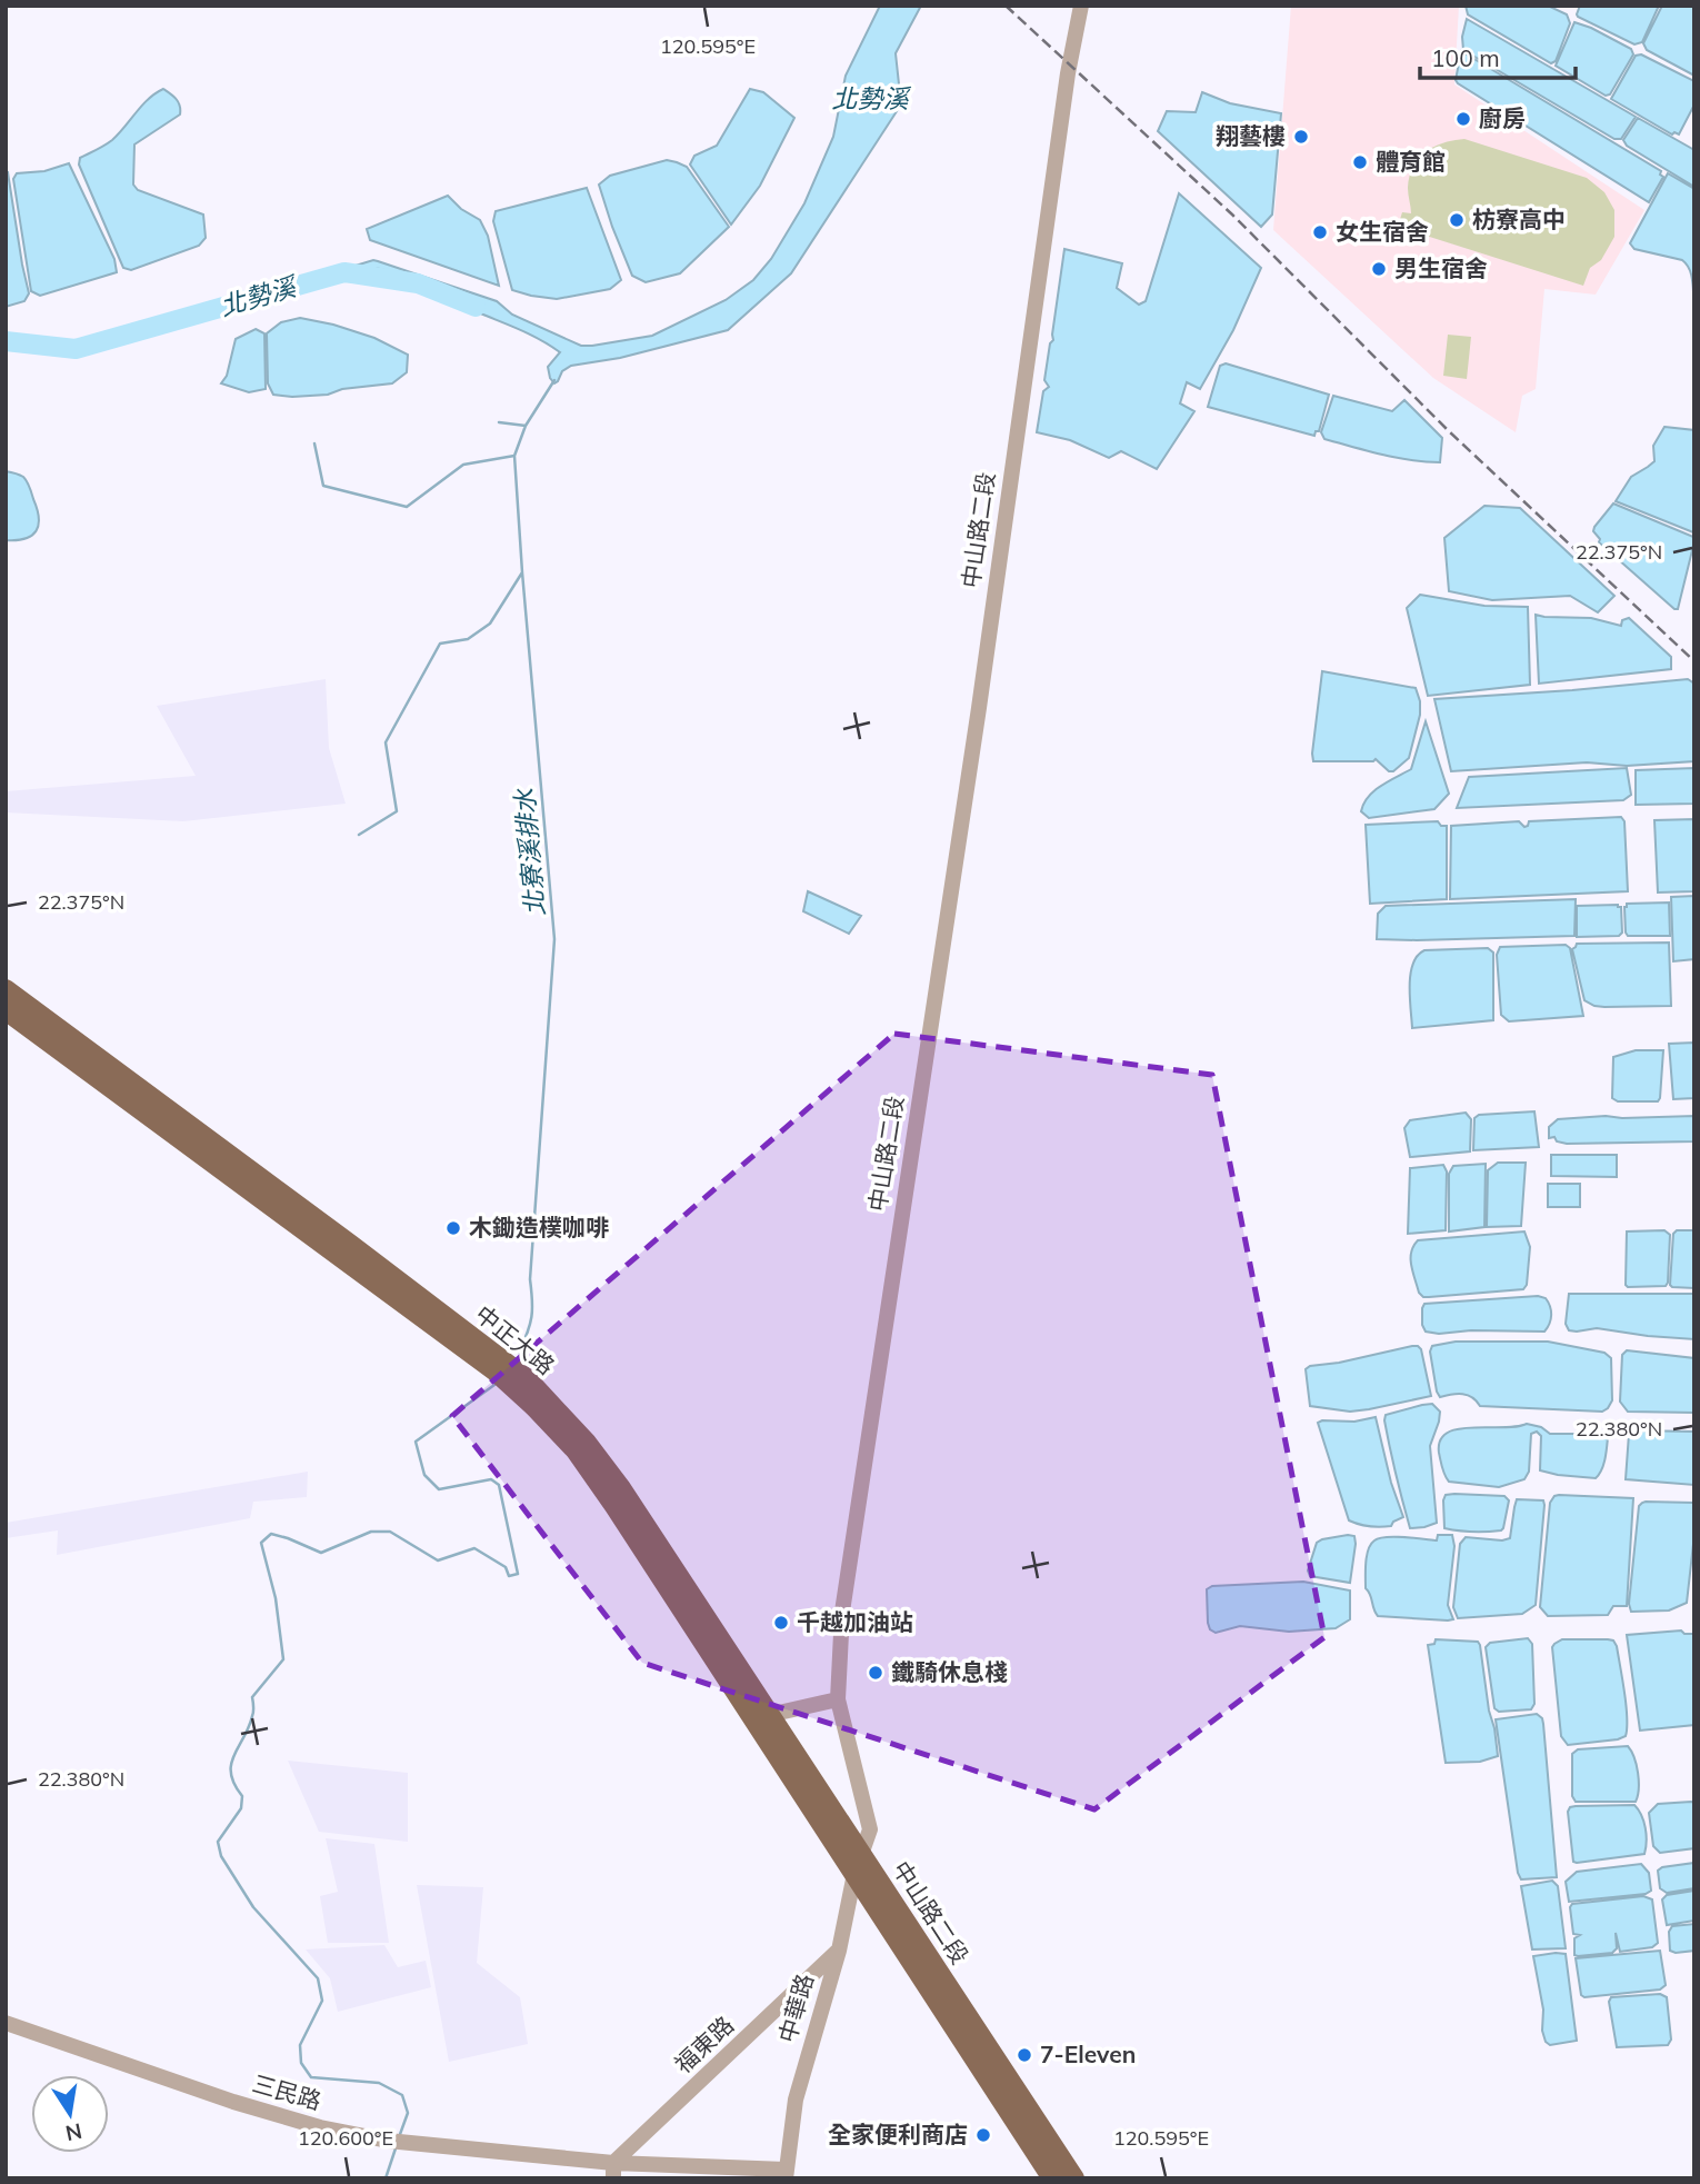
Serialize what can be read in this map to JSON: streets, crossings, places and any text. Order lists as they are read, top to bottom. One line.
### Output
{"streets":{"main road":["中山路二段","中正大路"],"street":["中華路","福東路","三民路"]},"crossings":[["中山路二段","中正大路"],["中山路二段","中華路"],["中正大路","中華路"],["中華路","福東路"],["中華路","三民路"],["福東路","三民路"]],"water":["北勢溪","北寮溪排水"],"places":["廚房","翔藝樓","體育館","枋寮高中","女生宿舍","男生宿舍","木鋤造樸咖啡","千越加油站","鐵騎休息棧","7-Eleven","全家便利商店"],"scale_bar":"100 m","north":"bottom","coordinates":["120.595°E","22.375°N","22.380°N","120.600°E"]}
